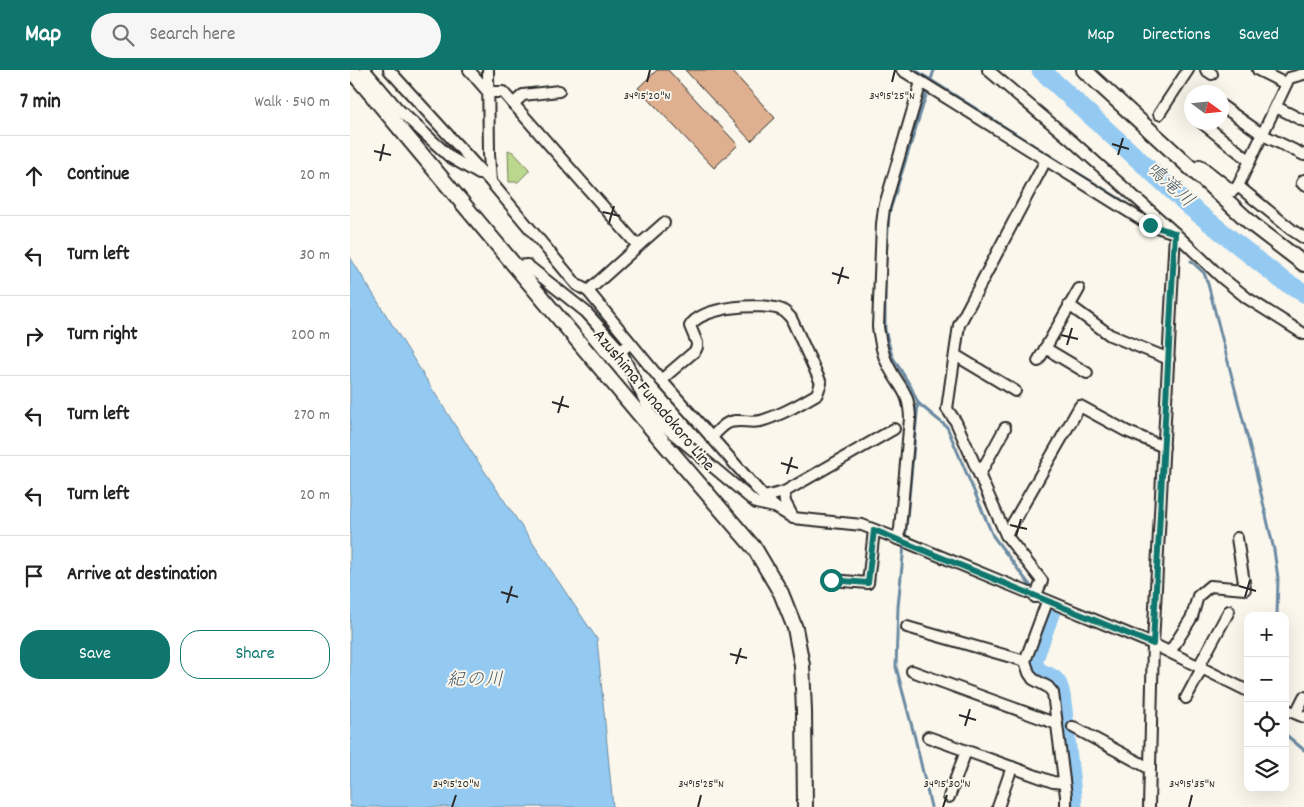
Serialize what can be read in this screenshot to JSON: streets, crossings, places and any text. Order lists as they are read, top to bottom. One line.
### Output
{"streets":{"main road":["Azushima Funadokoro Line"]},"water":["鳴滝川","紀の川"],"north":"right","page":{"header":"Map","search":"Search here","nav":["Map","Directions","Saved"],"heading":["7 min","Walk · 540 m"],"list":[["Continue","20 m"],["Turn left","30 m"],["Turn right","200 m"],["Turn left","270 m"],["Turn left","20 m"],"Arrive at destination"],"map_buttons":["+","−"],"buttons":["Save","Share"]},"coordinates":["34°15'20\"N","34°15'25\"N","34°15'30\"N","34°15'35\"N"]}
